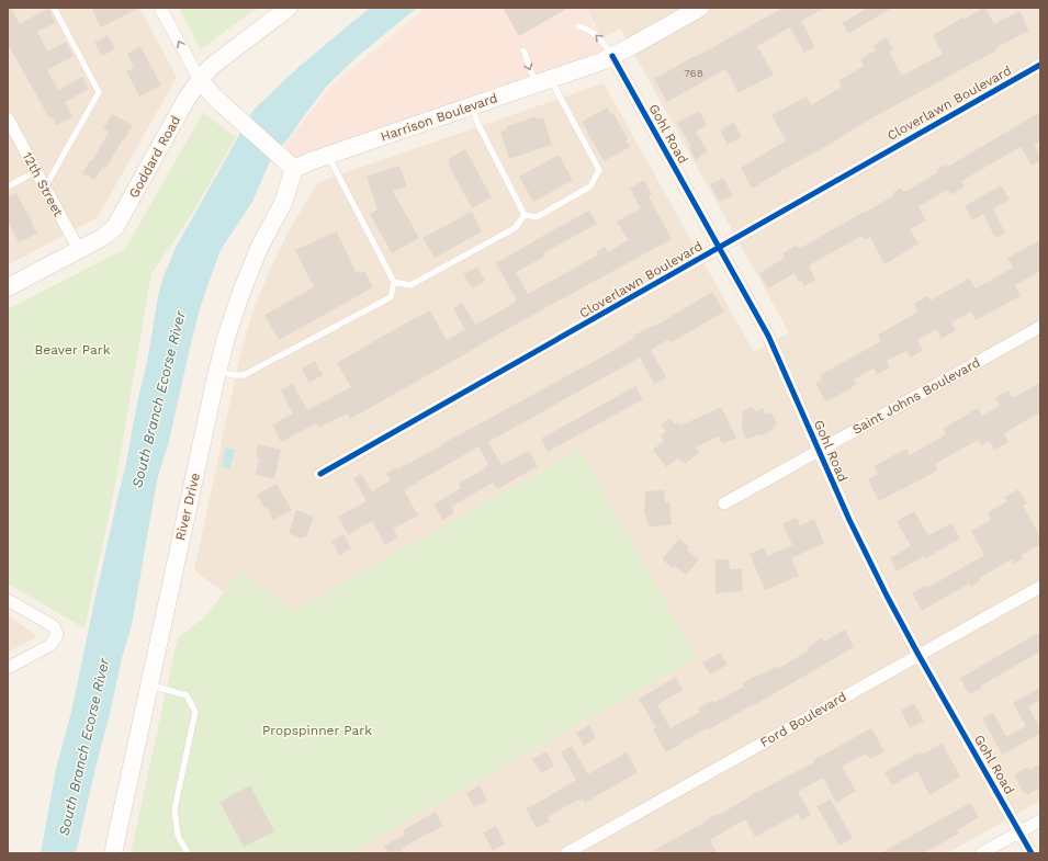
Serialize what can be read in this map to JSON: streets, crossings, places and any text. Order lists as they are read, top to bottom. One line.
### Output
{"streets":{"street":["Cloverlawn Boulevard","Harrison Boulevard","Gohl Road","Goddard Road","12th Street","Saint Johns Boulevard","River Drive","Ford Boulevard"]},"crossings":[["Cloverlawn Boulevard","Gohl Road"],["Harrison Boulevard","Gohl Road"],["Harrison Boulevard","River Drive"],["Gohl Road","Saint Johns Boulevard"],["Gohl Road","Ford Boulevard"],["Goddard Road","12th Street"]],"water":["South Branch Ecorse River"],"parks":["Beaver Park","Propspinner Park"],"house_numbers":["768"]}
